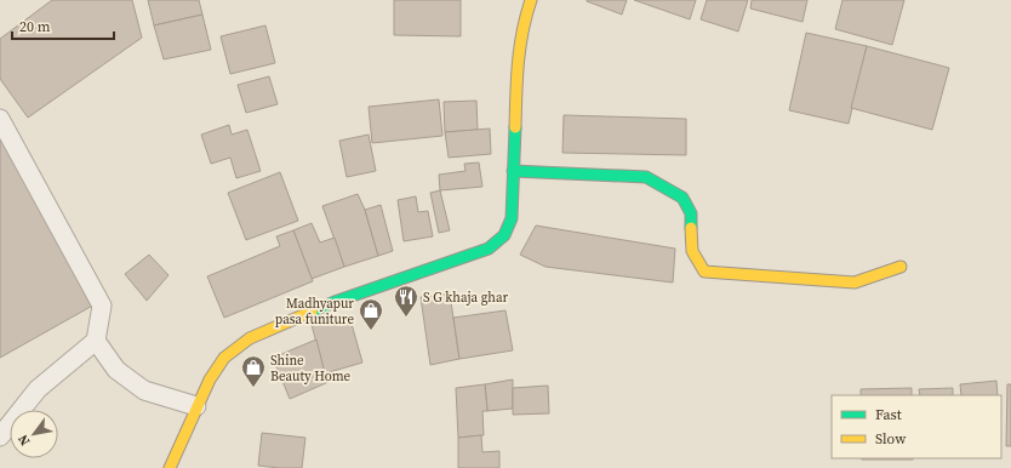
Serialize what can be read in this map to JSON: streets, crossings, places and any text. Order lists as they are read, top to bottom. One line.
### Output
{"places":{"restaurant":["S G khaja ghar"],"shop":["Madhyapur pasa funiture","Shine Beauty Home"]},"legend":["Fast","Slow"],"scale_bar":"20 m","north":"bottom left"}
